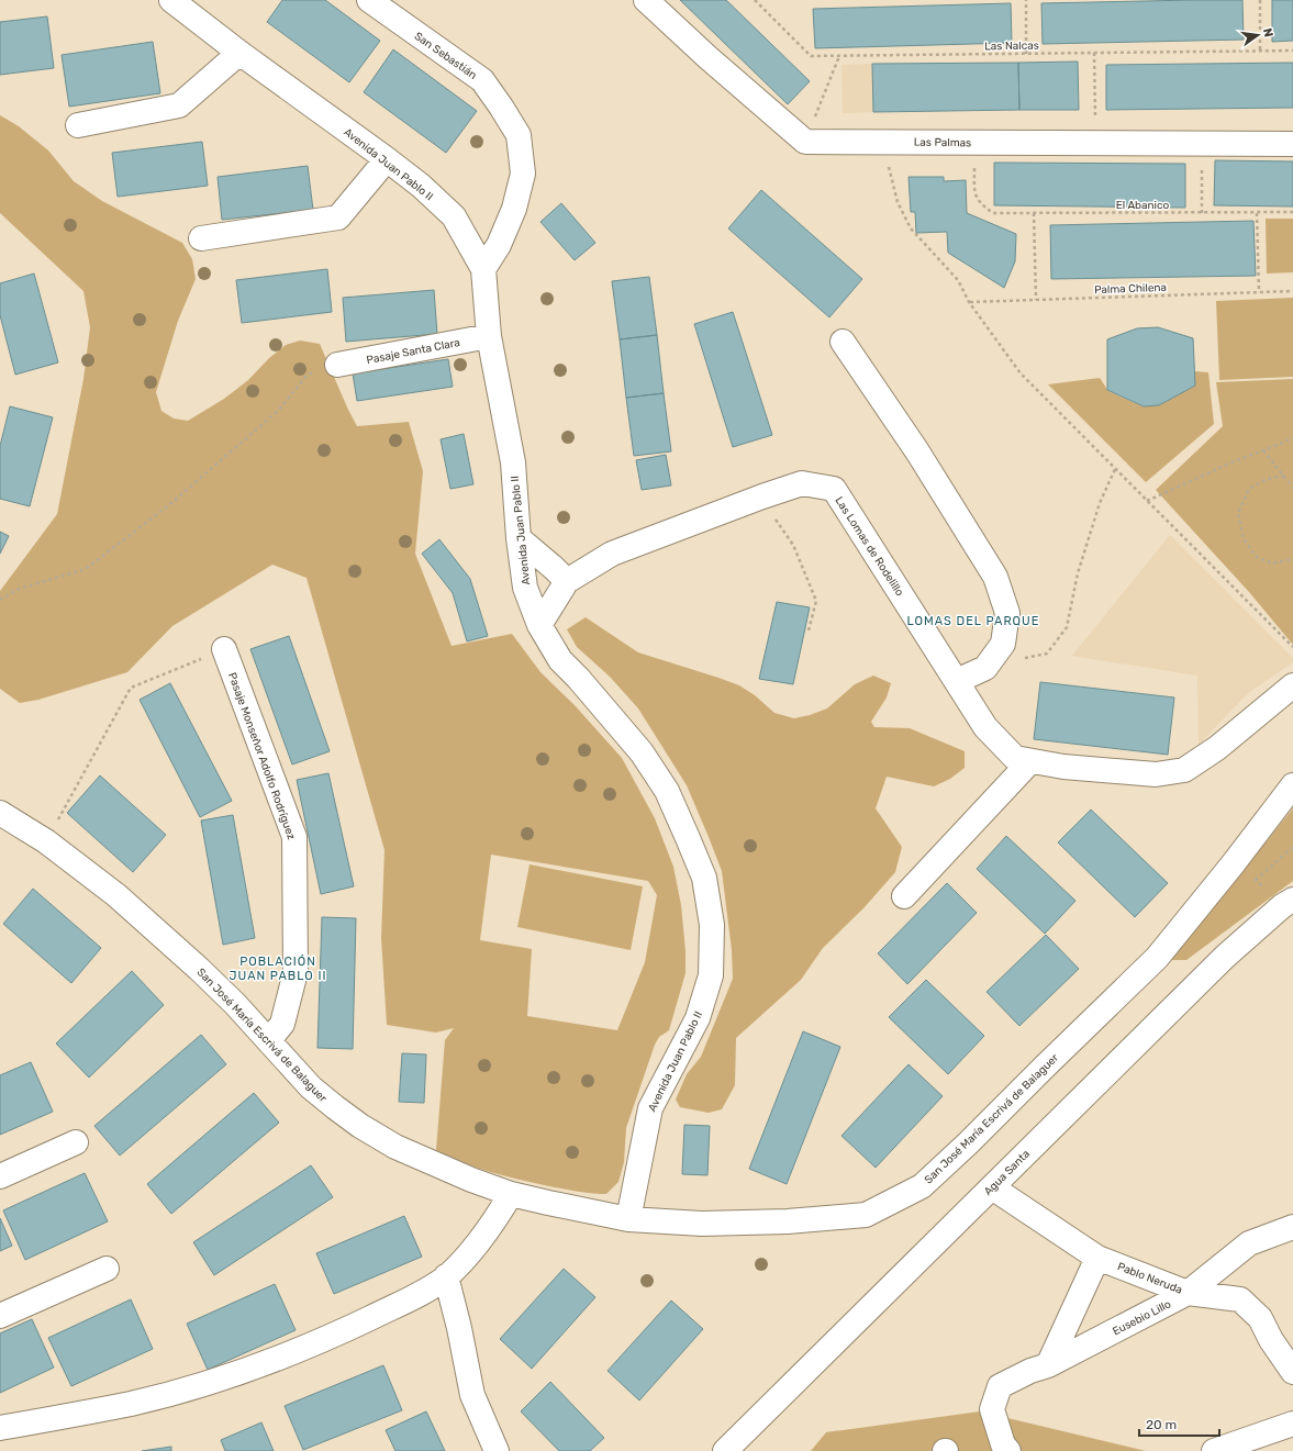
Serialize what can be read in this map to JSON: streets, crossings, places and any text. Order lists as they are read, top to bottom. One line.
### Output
{"streets":{"street":["San Sebastián","Las Palmas","Avenida Juan Pablo II","Pasaje Santa Clara","Las Lomas de Rodelillo","Pasaje Monseñor Adolfo Rodríguez","San José María Escrivá de Balaguer","Agua Santa","Pablo Neruda","Eusebio Lillo"],"path":["Las Nalcas","El Abanico","Palma Chilena"]},"crossings":[["San Sebastián","Avenida Juan Pablo II"],["Las Palmas","El Abanico"],["Avenida Juan Pablo II","Pasaje Santa Clara"],["Avenida Juan Pablo II","Las Lomas de Rodelillo"],["Avenida Juan Pablo II","San José María Escrivá de Balaguer"],["Pasaje Monseñor Adolfo Rodríguez","San José María Escrivá de Balaguer"],["Agua Santa","Pablo Neruda"],["Pablo Neruda","Eusebio Lillo"]],"districts":["LOMAS DEL PARQUE","POBLACIÓN JUAN PABLO II"],"scale_bar":"20 m","north":"right"}
